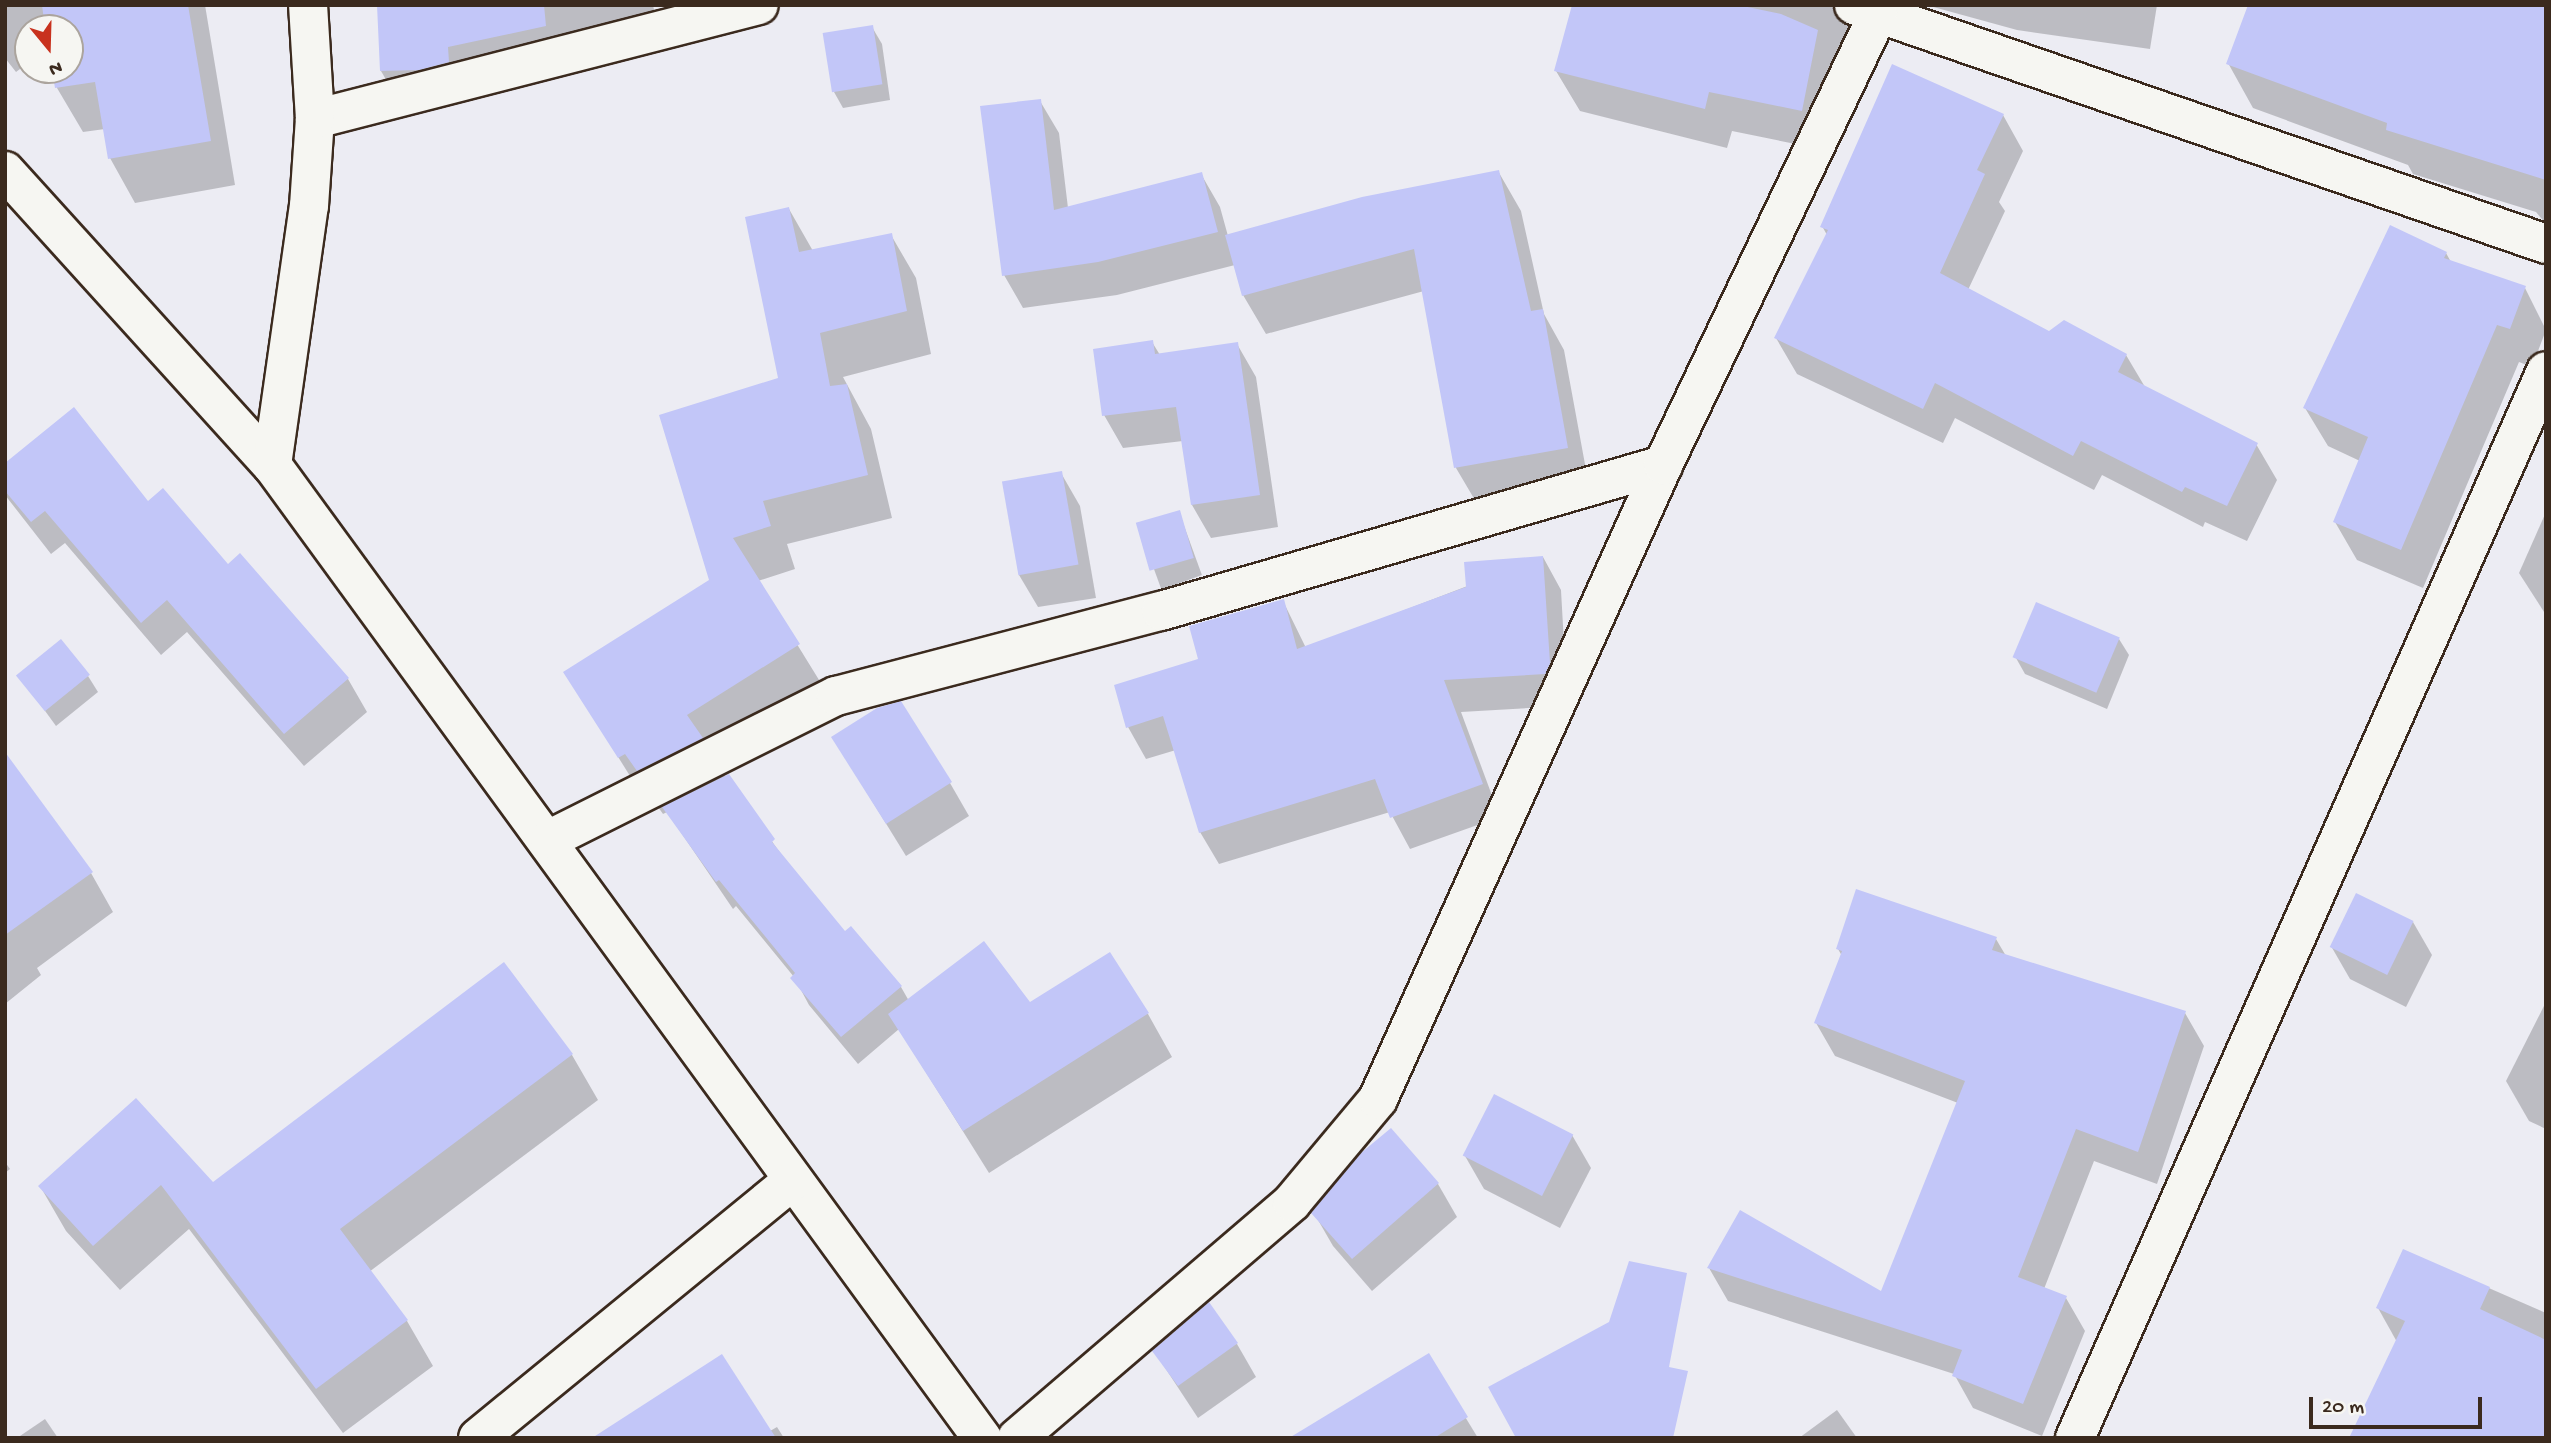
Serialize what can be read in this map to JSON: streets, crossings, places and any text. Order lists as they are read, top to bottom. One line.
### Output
{"scale_bar":"20 m","north":"bottom"}
